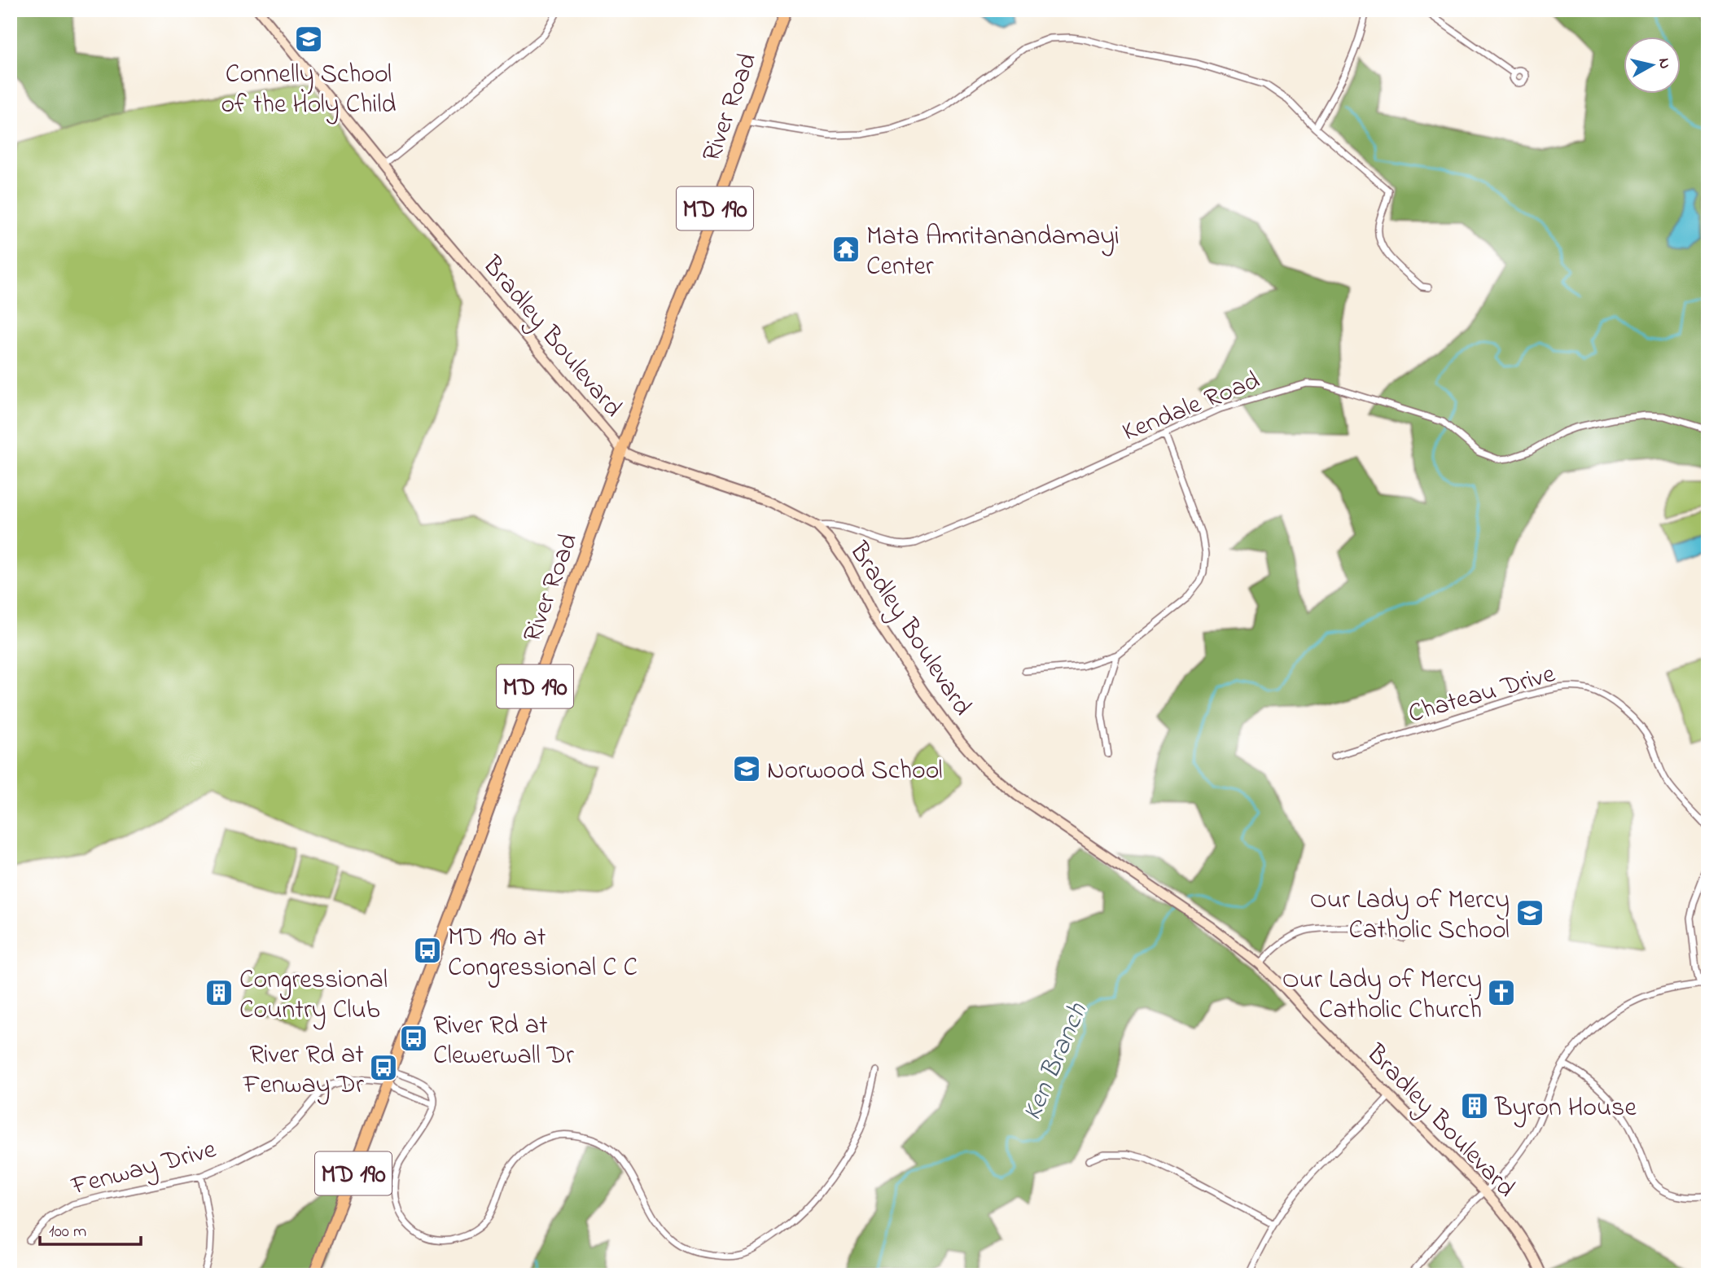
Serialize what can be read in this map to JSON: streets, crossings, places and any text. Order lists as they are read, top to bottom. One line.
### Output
{"streets":{"main road":["River Road","MD 190","Bradley Boulevard"],"street":["Kendale Road","Chateau Drive","Fenway Drive"]},"crossings":[["River Road","Bradley Boulevard"],["River Road","Fenway Drive"],["Bradley Boulevard","Kendale Road"]],"water":["Ken Branch"],"places":{"school or university":["Connelly School of the Holy Child","Norwood School","Our Lady of Mercy Catholic School"],"temple":["Mata Amritanandamayi Center"],"bus stop":["MD 190 at Congressional C C","River Rd at Clewerwall Dr","River Rd at Fenway Dr"],"building":["Congressional Country Club","Byron House"],"church":["Our Lady of Mercy Catholic Church"]},"scale_bar":"100 m","north":"right"}
